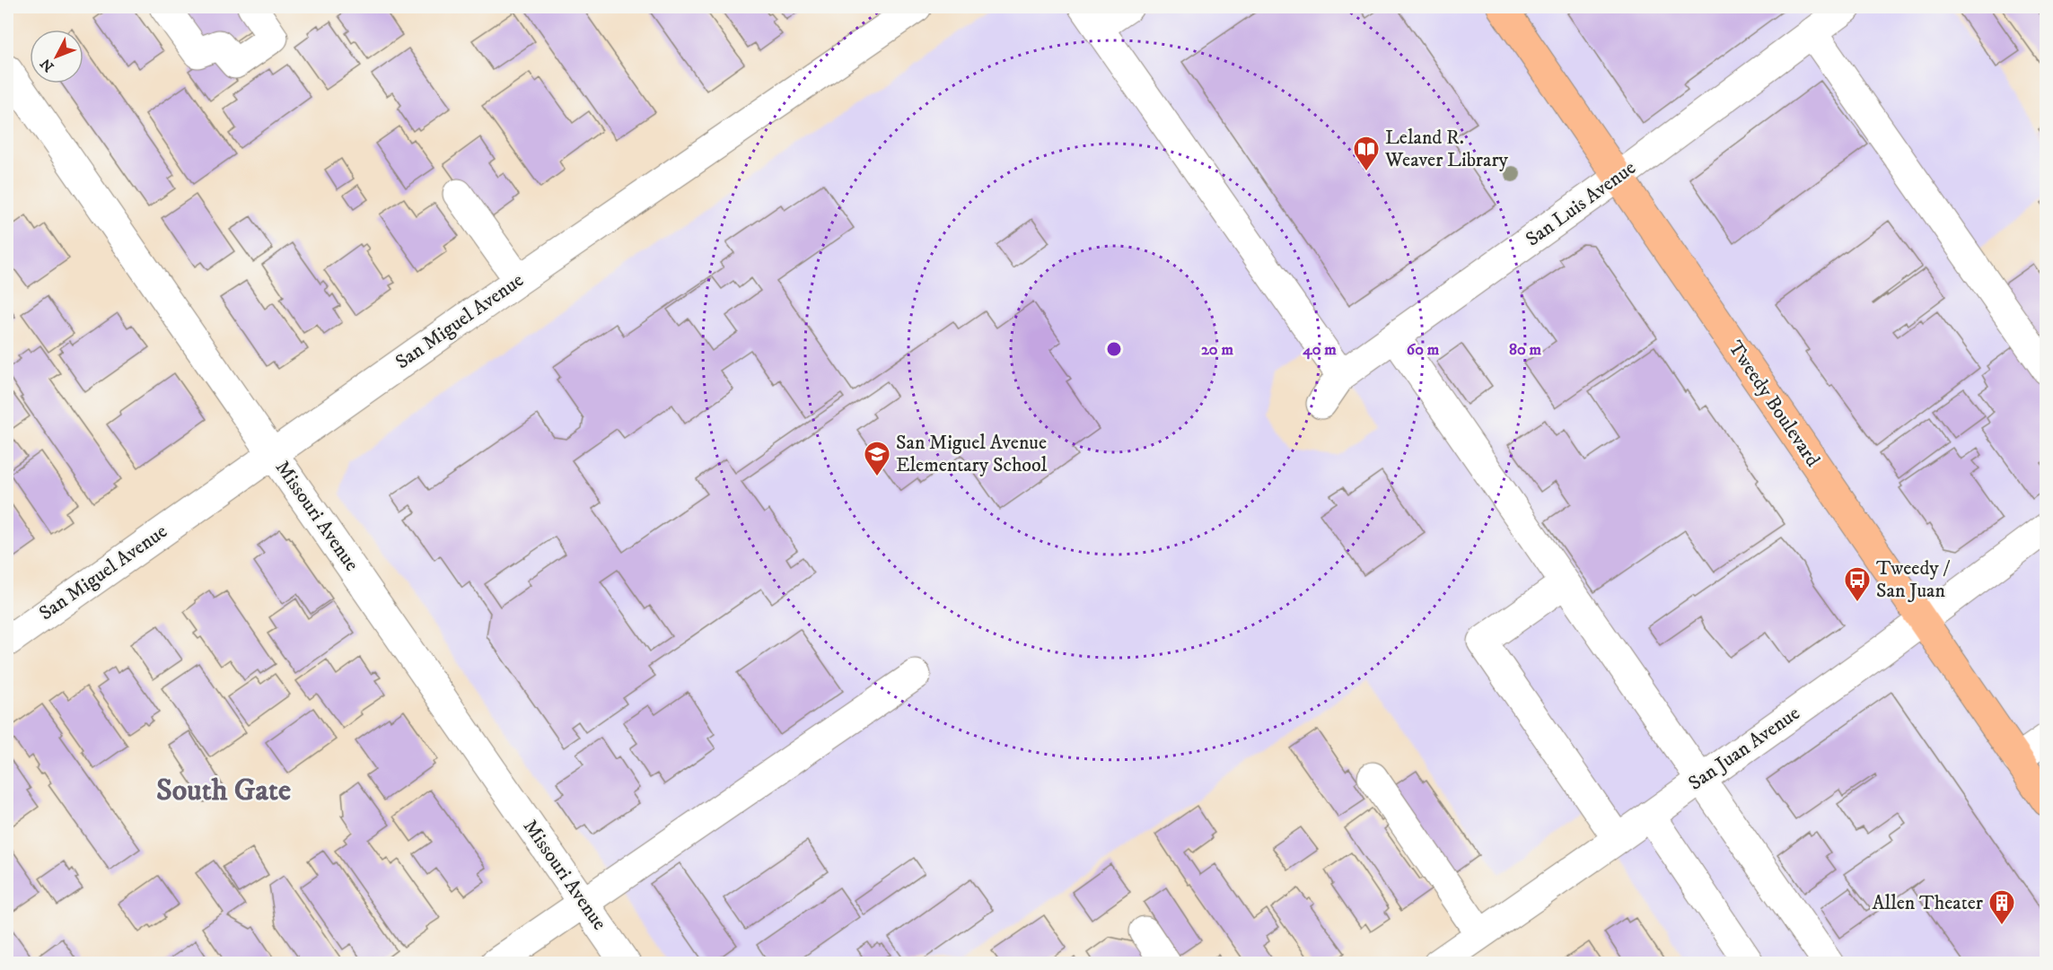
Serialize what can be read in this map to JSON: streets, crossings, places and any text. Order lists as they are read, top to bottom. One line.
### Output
{"streets":{"main road":["Tweedy Boulevard"],"street":["San Luis Avenue","San Miguel Avenue","Missouri Avenue","San Juan Avenue"]},"crossings":[["San Luis Avenue","Tweedy Boulevard"],["San Miguel Avenue","Missouri Avenue"],["Tweedy Boulevard","San Juan Avenue"]],"districts":["South Gate"],"places":{"library":["Leland R. Weaver Library"],"school or university":["San Miguel Avenue Elementary School"],"bus stop":["Tweedy / San Juan"],"building":["Allen Theater"]},"north":"bottom left","rings":["20 m","40 m","60 m","80 m"]}
